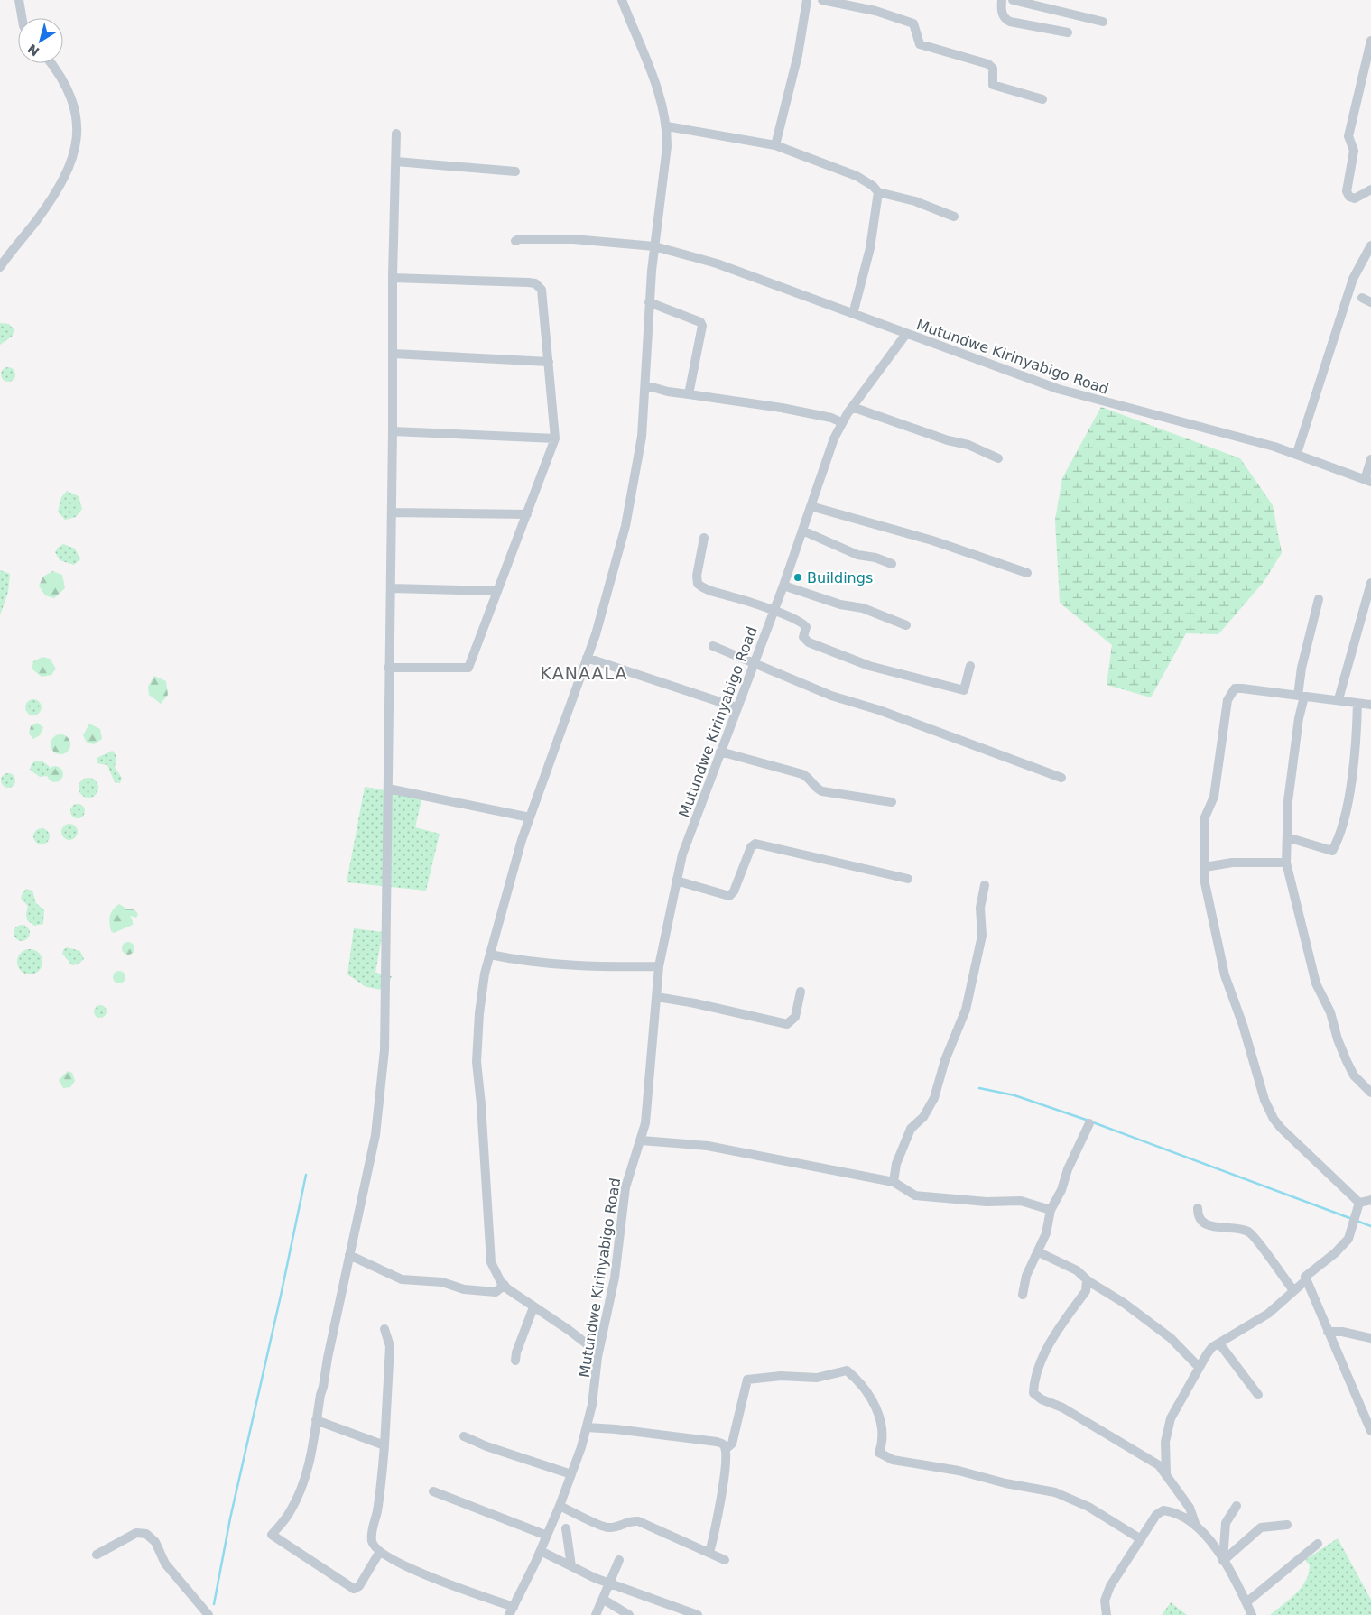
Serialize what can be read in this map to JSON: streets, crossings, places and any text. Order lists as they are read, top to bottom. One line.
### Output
{"streets":{"street":["Mutundwe Kirinyabigo Road"]},"districts":["KANAALA"],"places":["Buildings"],"north":"bottom left"}
